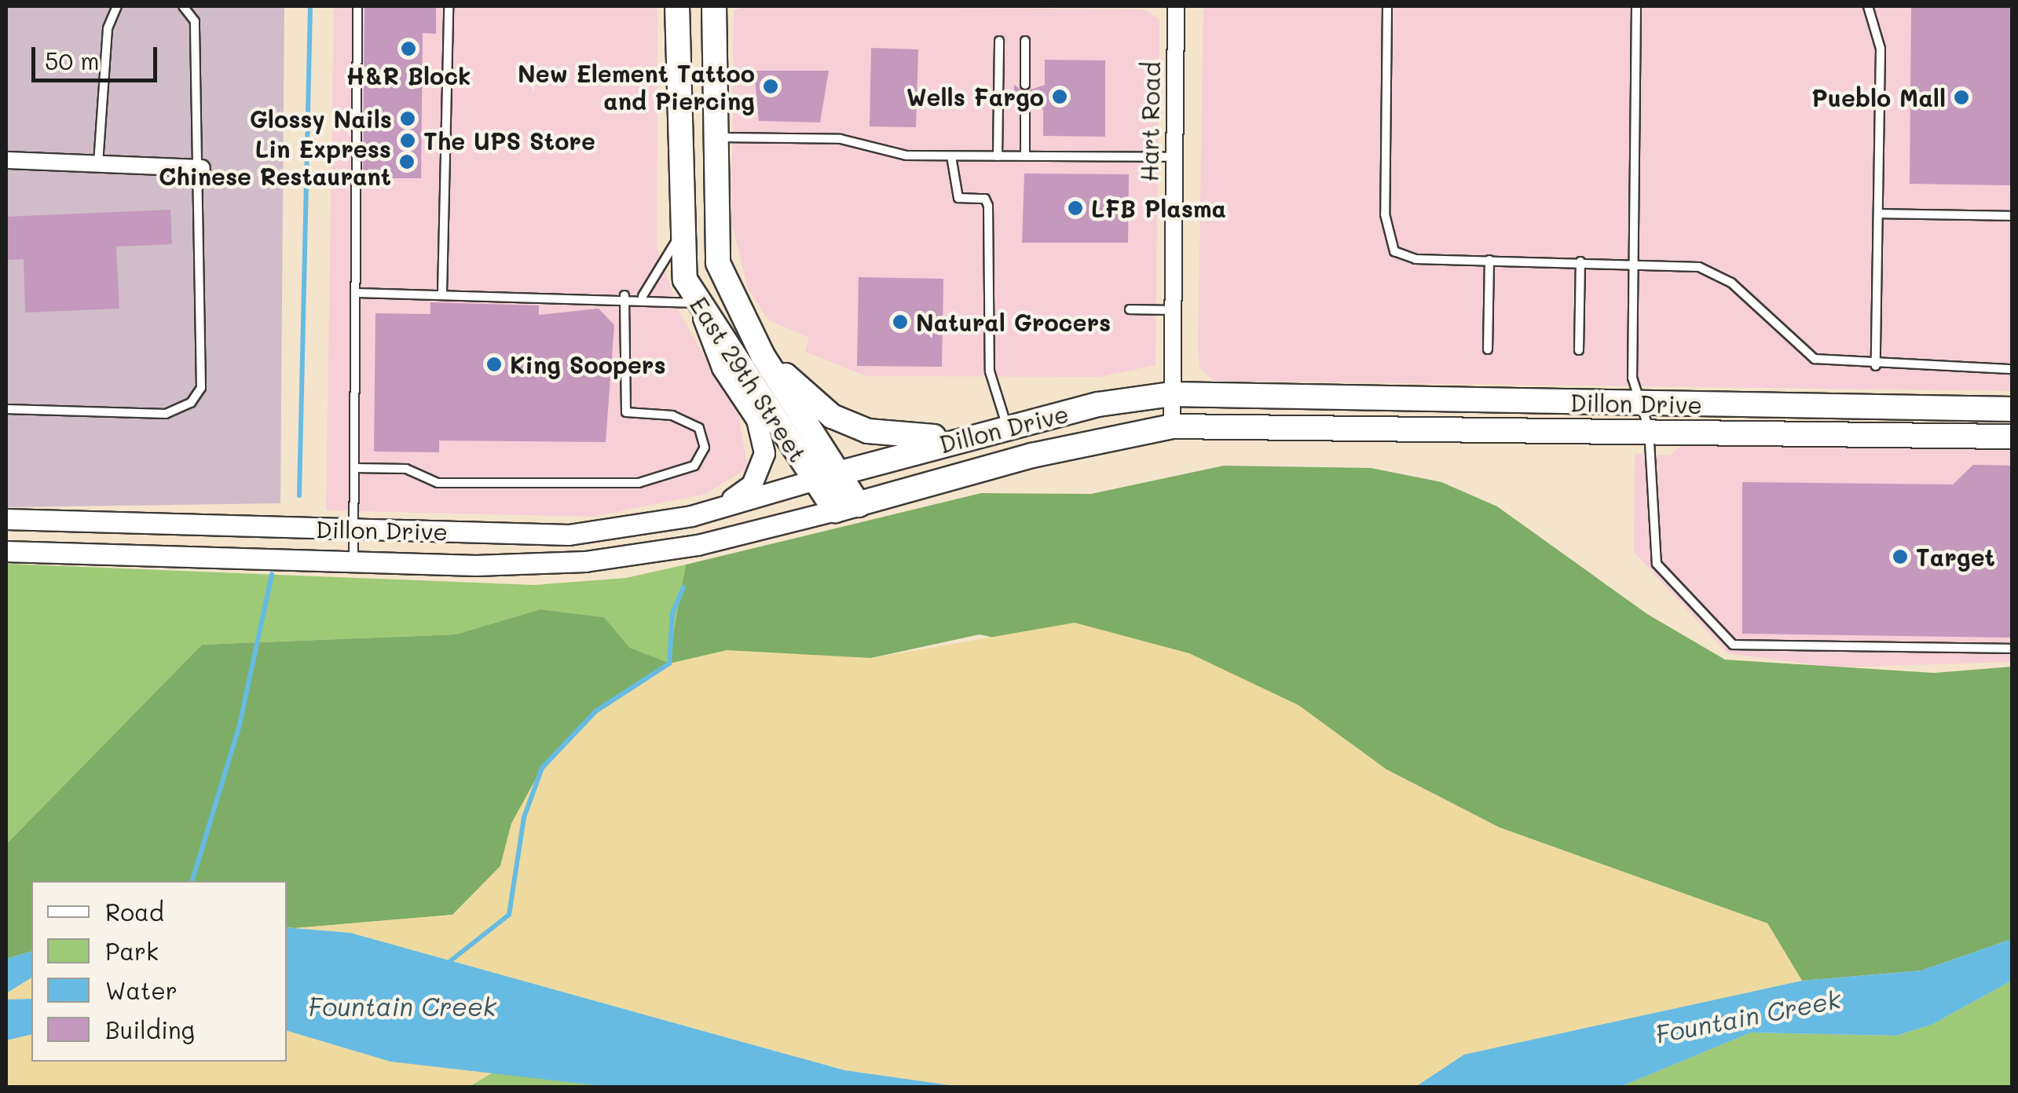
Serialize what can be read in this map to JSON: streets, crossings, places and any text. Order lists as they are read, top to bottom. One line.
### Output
{"streets":{"main road":["East 29th Street","Dillon Drive"],"street":["Hart Road"]},"crossings":[["Hart Road","Dillon Drive"],["East 29th Street","Dillon Drive"]],"water":["Fountain Creek"],"places":["H&R Block","New Element Tattoo and Piercing","Wells Fargo","Pueblo Mall","Glossy Nails","The UPS Store","Lin Express Chinese Restaurant","LFB Plasma","Natural Grocers","King Soopers","Target"],"legend":["Road","Park","Water","Building"],"scale_bar":"50 m"}
